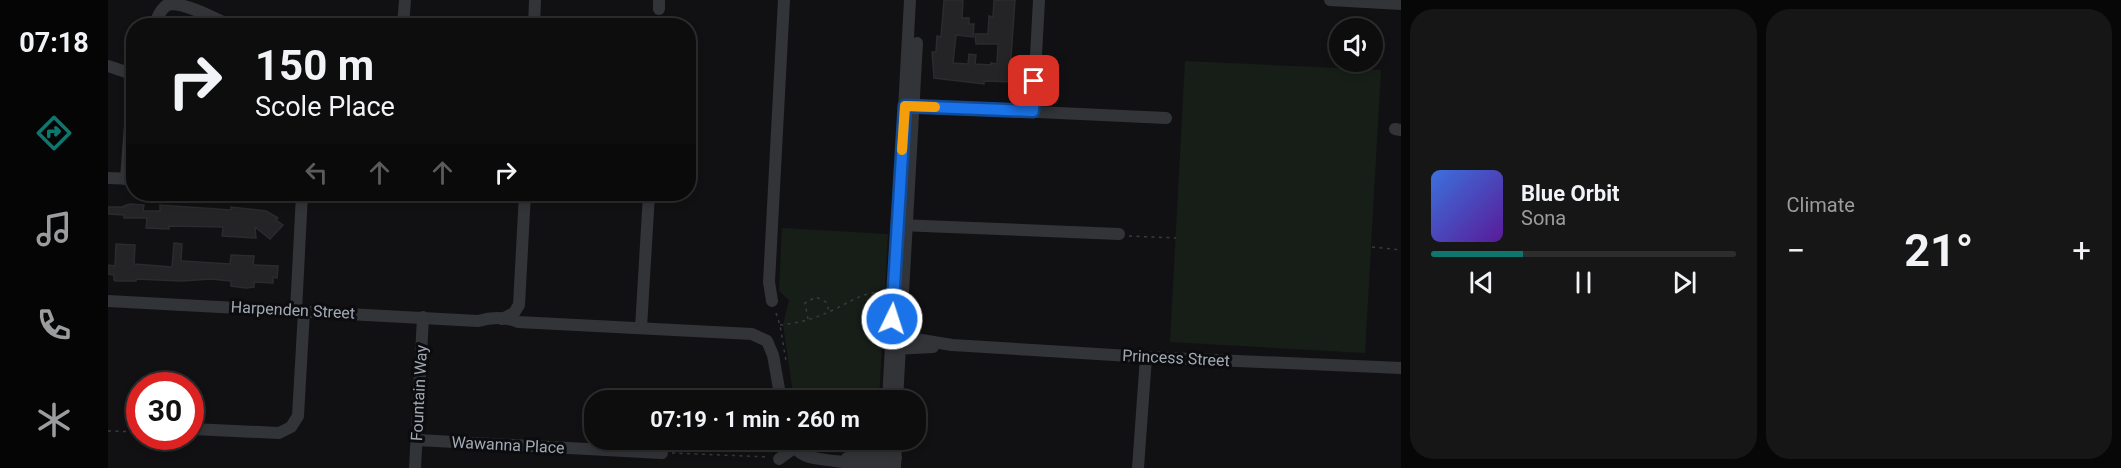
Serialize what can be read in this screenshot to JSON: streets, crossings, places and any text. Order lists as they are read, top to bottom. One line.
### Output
{"streets":{"street":["Harpenden Street","Princess Street","Fountain Way","Wawanna Place"]},"crossings":[["Harpenden Street","Fountain Way"],["Fountain Way","Wawanna Place"]],"page":{"tabs":"07:18","tile":"Climate","turn":["150 m","Scole Place"],"song":["Blue Orbit","Sona"],"heat":["−","21°","+"],"limit":"30","trip":"07:19 · 1 min · 260 m"}}
